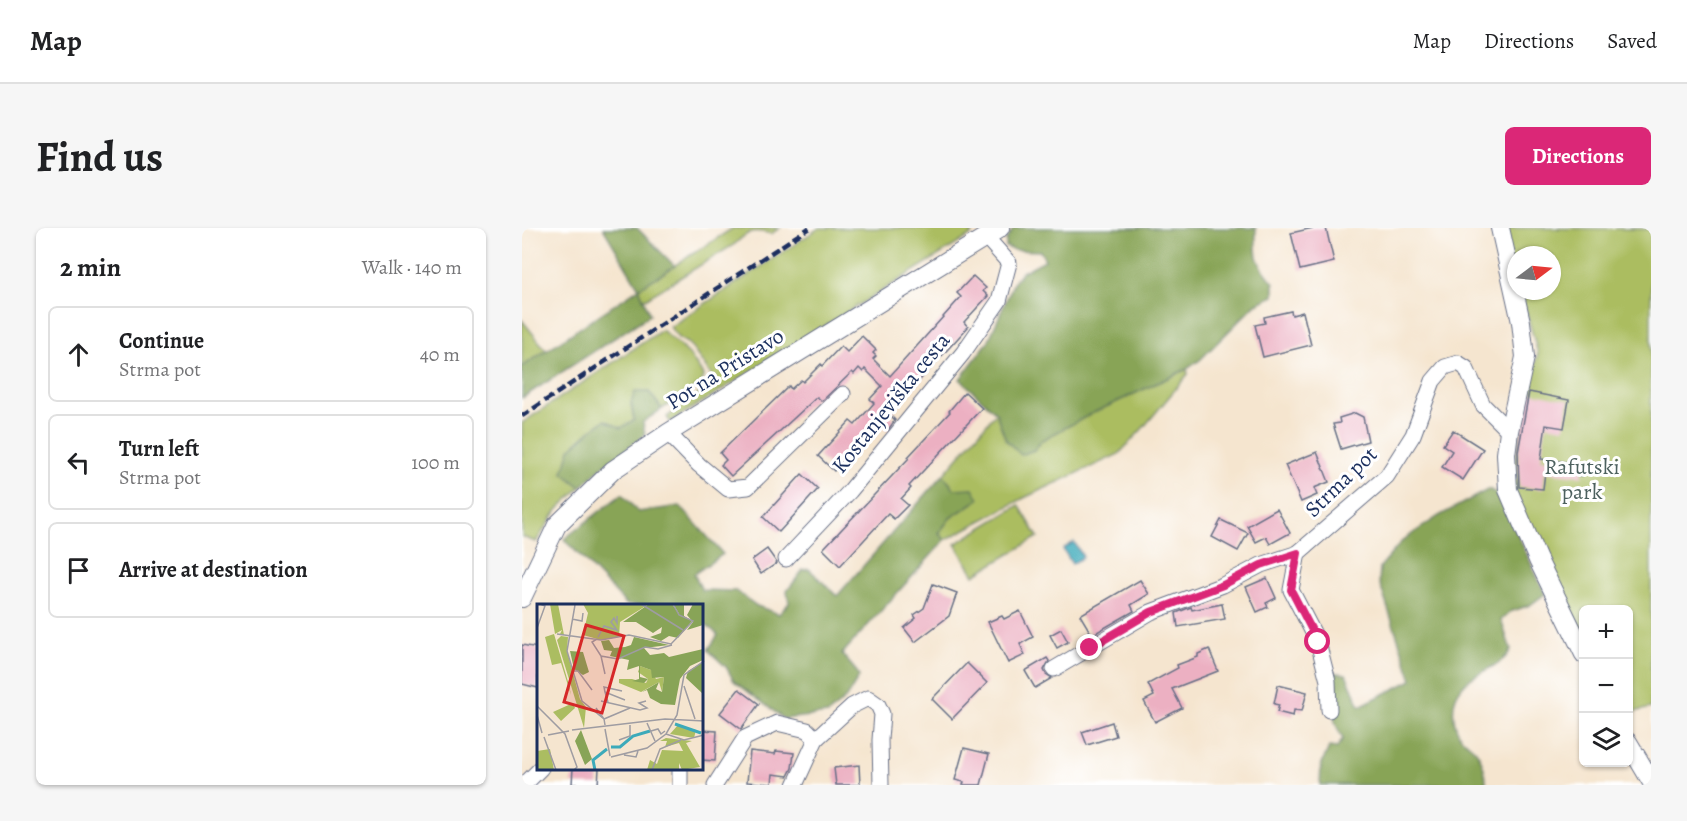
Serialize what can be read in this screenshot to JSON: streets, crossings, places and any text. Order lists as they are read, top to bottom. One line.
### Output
{"streets":{"street":["Pot na Pristavo","Kostanjeviška cesta","Strma pot"]},"crossings":[["Pot na Pristavo","Kostanjeviška cesta"]],"parks":["Rafutski park"],"north":"right","page":{"header":"Map","nav":["Map","Directions","Saved"],"buttons":"Directions","title":"Find us","heading":["2 min","Walk · 140 m"],"list":[["Continue","Strma pot","40 m"],["Turn left","Strma pot","100 m"],"Arrive at destination"],"map_buttons":["+","−"]}}
